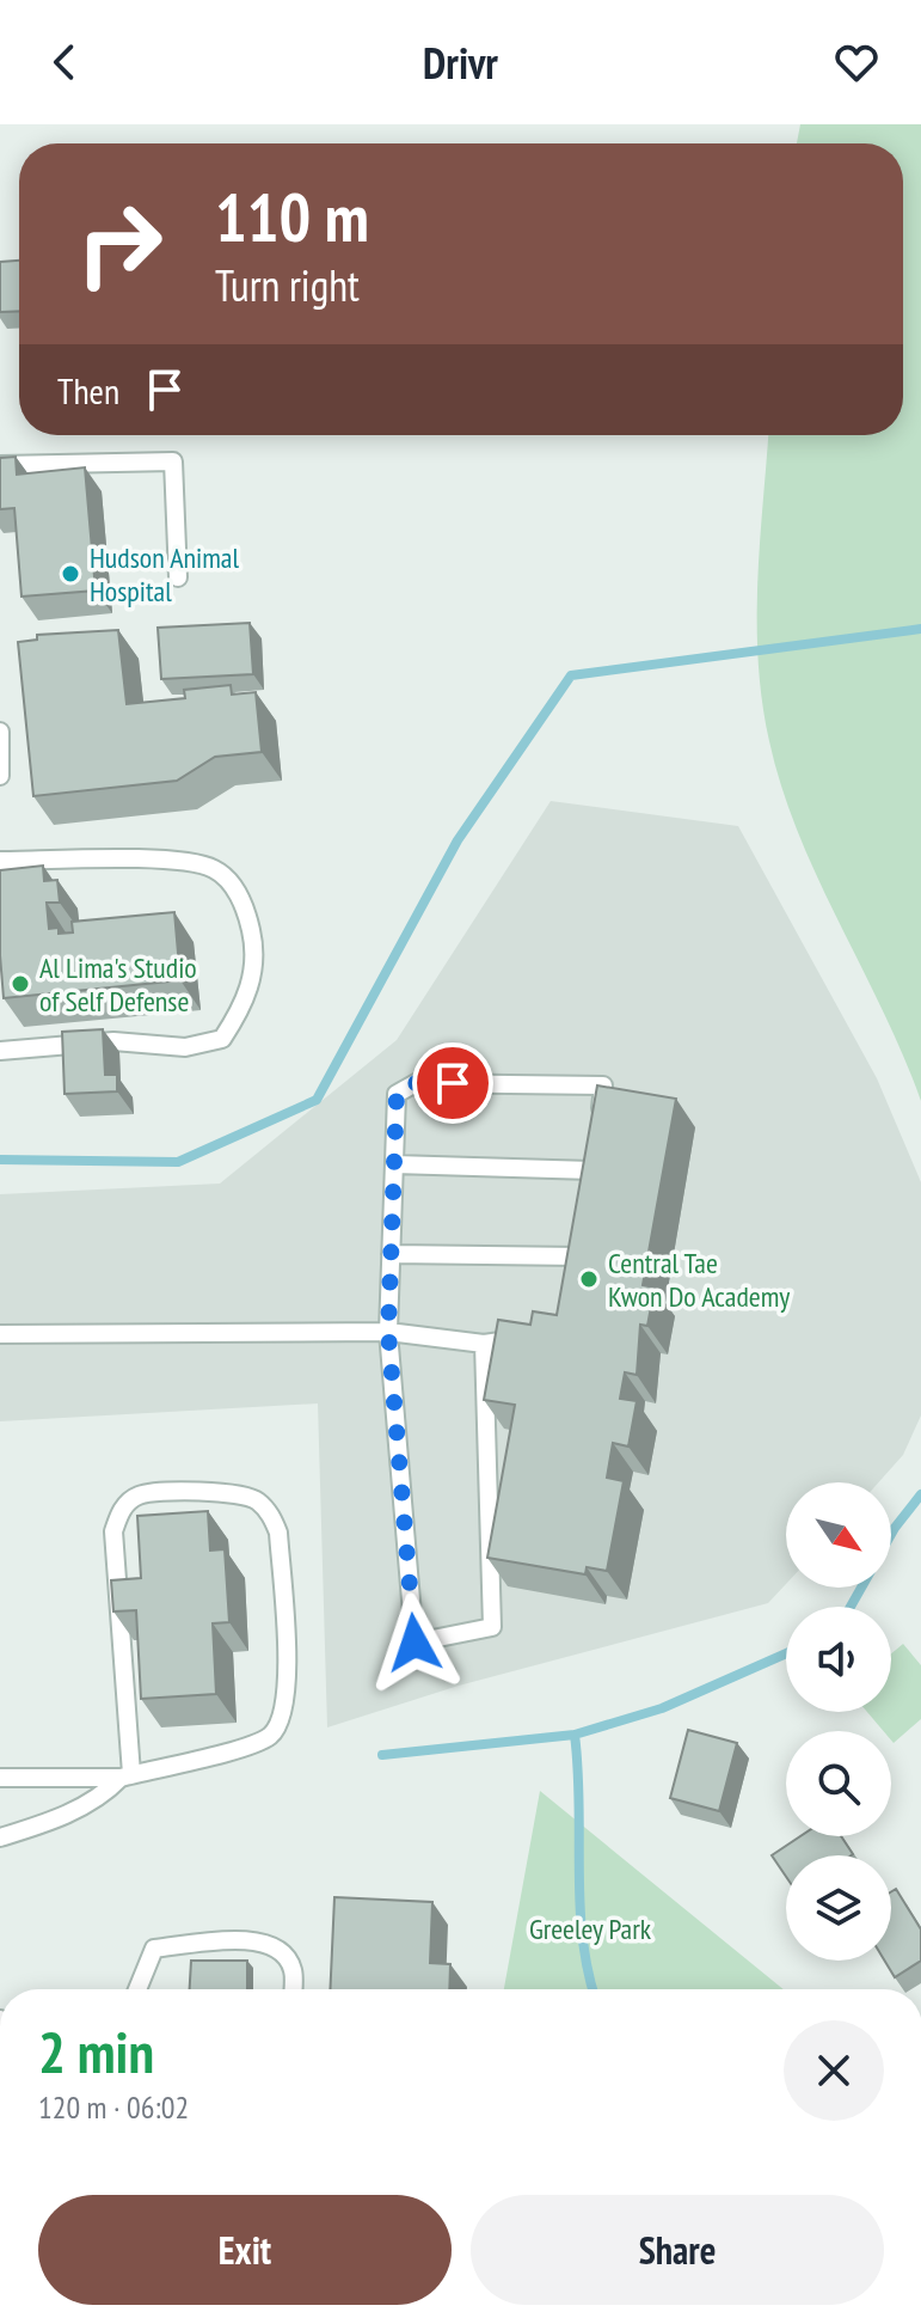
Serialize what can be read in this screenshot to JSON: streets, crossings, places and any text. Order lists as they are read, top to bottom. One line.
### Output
{"parks":["Greeley Park"],"places":["Hudson Animal Hospital","Al Lima's Studio of Self Defense","Central Tae Kwon Do Academy"],"north":"bottom right","page":{"header":"Drivr","turn":["110 m","Turn right"],"then":"Then","heading":["2 min","120 m · 06:02"],"buttons":["Exit","Share"]}}
